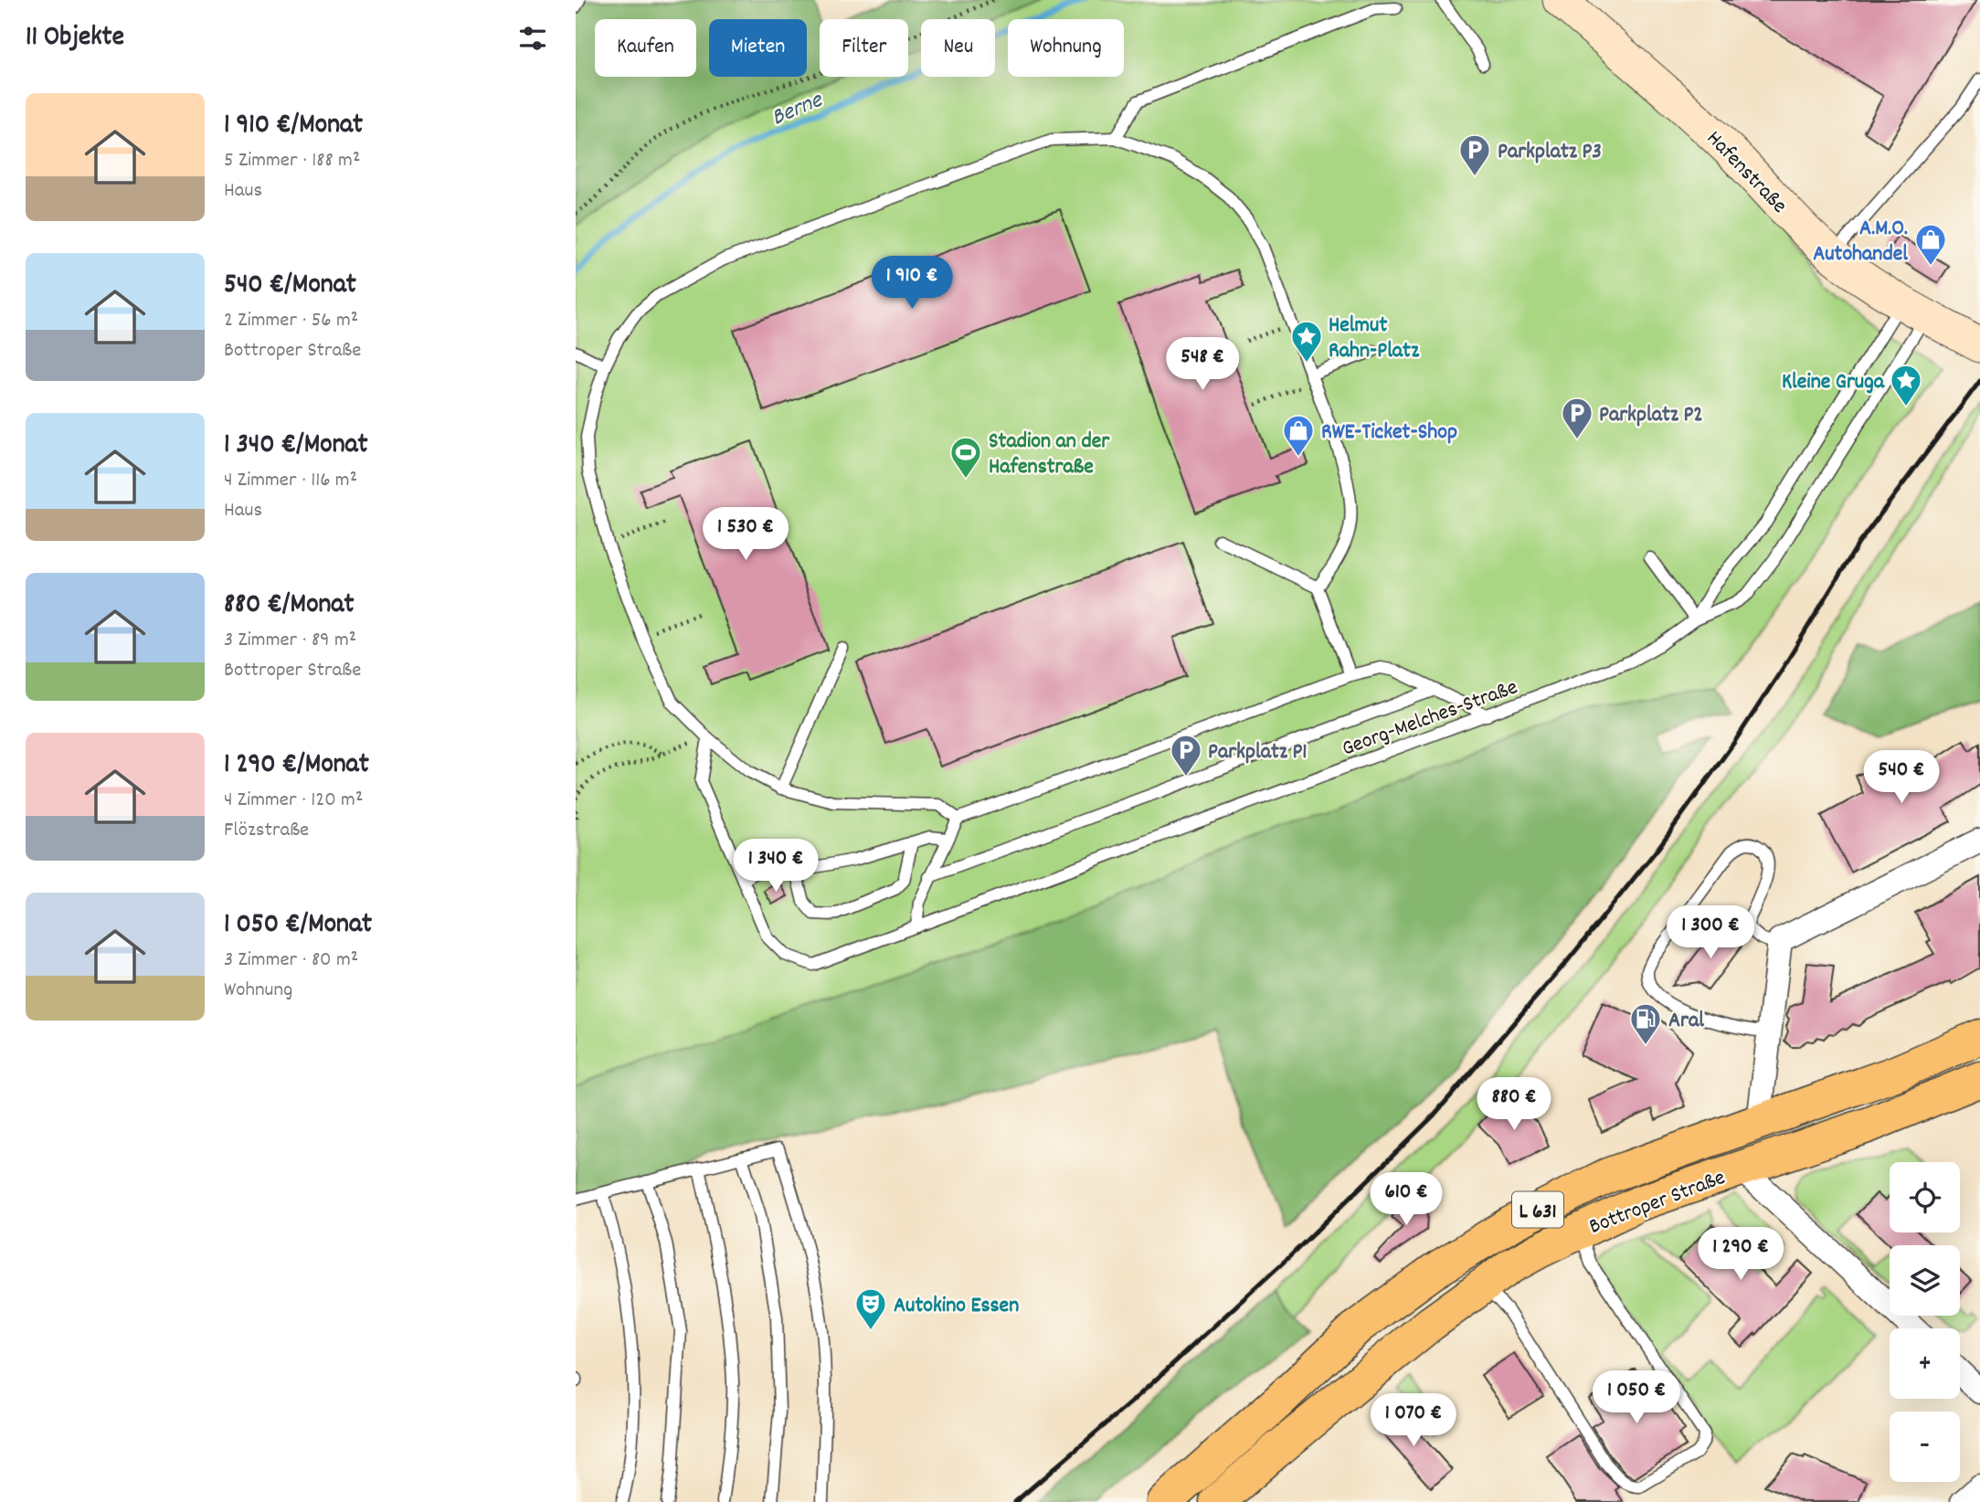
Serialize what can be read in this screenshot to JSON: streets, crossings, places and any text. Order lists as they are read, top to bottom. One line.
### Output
{"streets":{"main road":["Hafenstraße","Bottroper Straße","L 631"],"lane":["Georg-Melches-Straße"]},"crossings":[["Hafenstraße","Georg-Melches-Straße"]],"water":["Berne"],"places":{"parking":["Parkplatz P3","Parkplatz P2","Parkplatz P1"],"shop":["A.M.O. Autohandel","RWE-Ticket-Shop"],"place":["Helmut Rahn-Platz","Kleine Gruga"],"sports":["Stadion an der Hafenstraße"],"fuel station":["Aral"],"theatre":["Autokino Essen"]},"page":{"heading":"11 Objekte","chip":["Kaufen","Mieten","Filter","Neu","Wohnung"],"list":[{"name":"1 910 €/Monat","note":"5 Zimmer · 188 m² · Haus"},{"name":"540 €/Monat","note":"2 Zimmer · 56 m² · Bottroper Straße"},{"name":"1 340 €/Monat","note":"4 Zimmer · 116 m² · Haus"},{"name":"880 €/Monat","note":"3 Zimmer · 89 m² · Bottroper Straße"},{"name":"1 290 €/Monat","note":"4 Zimmer · 120 m² · Flözstraße"},{"name":"1 050 €/Monat","note":"3 Zimmer · 80 m² · Wohnung"}],"price":["1 910 €","548 €","1 530 €","540 €","1 340 €","1 300 €","880 €","610 €","1 290 €","1 050 €","1 070 €"],"map_buttons":["+","−"]}}
